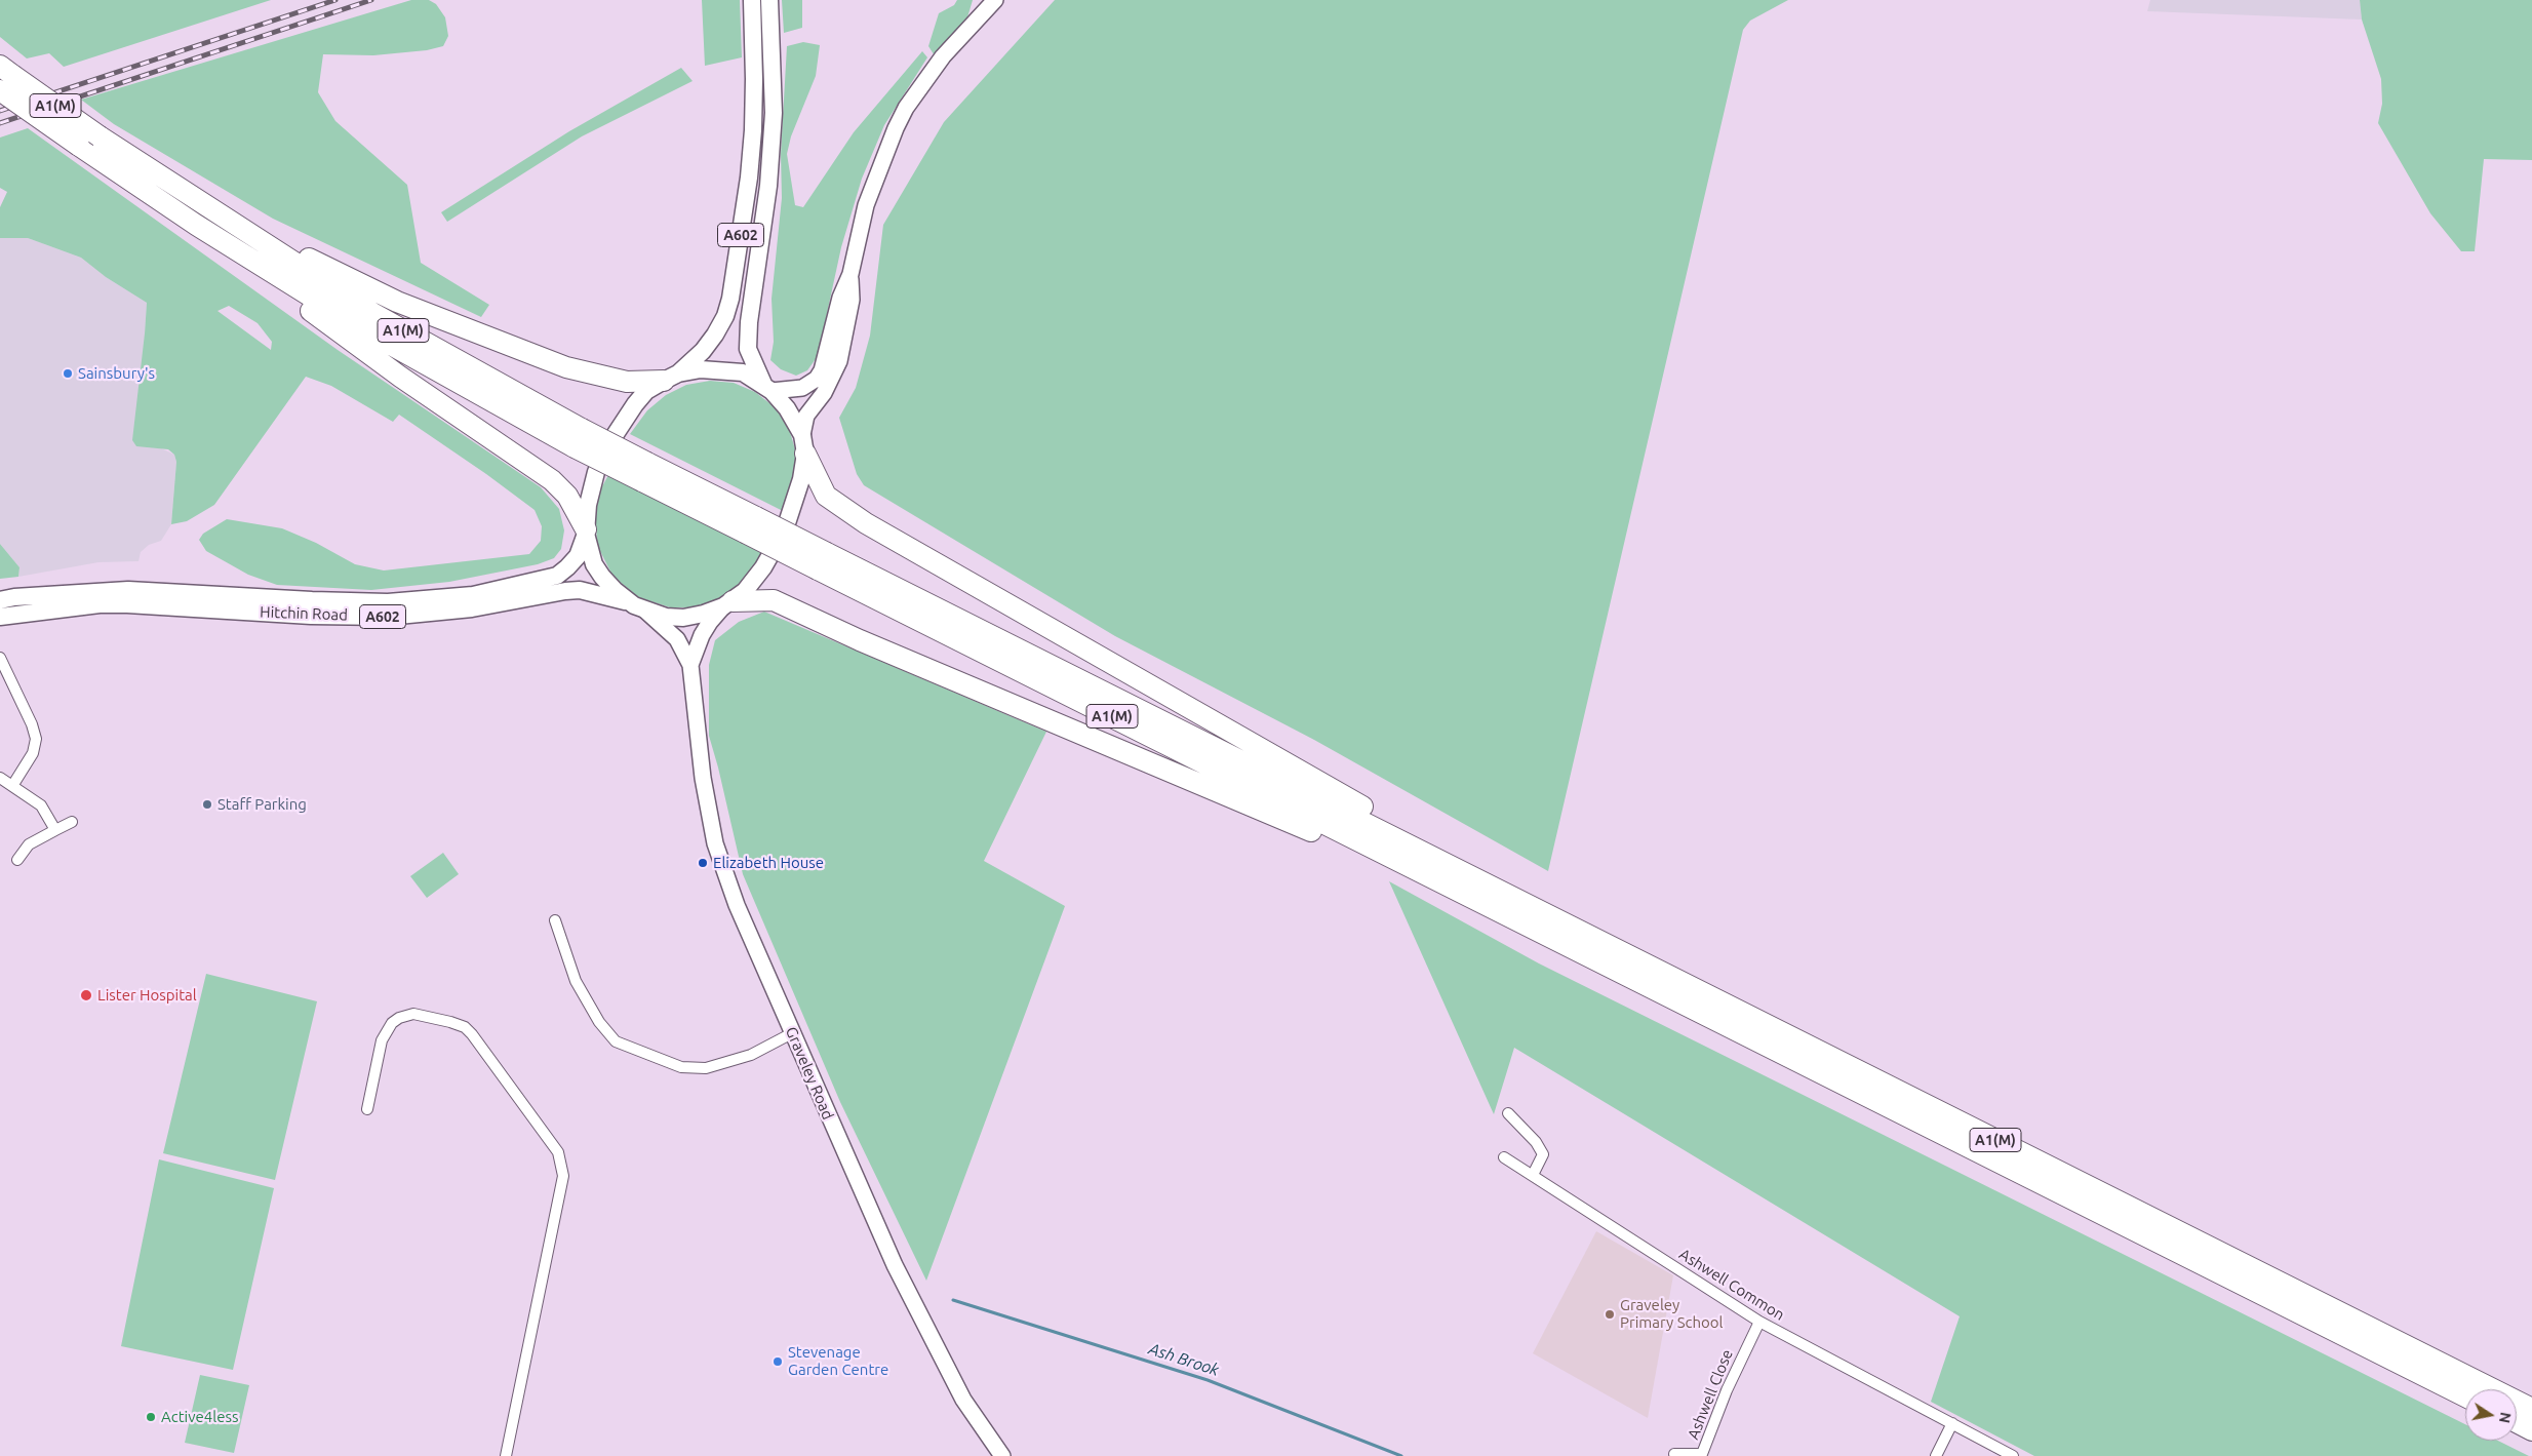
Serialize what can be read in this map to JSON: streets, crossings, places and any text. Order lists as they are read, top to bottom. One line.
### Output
{"streets":{"highway":["A1(M)"],"main road":["A602","Hitchin Road","Graveley Road"],"street":["Ashwell Common","Ashwell Close"]},"crossings":[["A1(M)","Hitchin Road"],["A1(M)","Graveley Road"],["Hitchin Road","Graveley Road"],["Ashwell Common","Ashwell Close"]],"water":["Ash Brook"],"places":["Sainsbury's","Staff Parking","Elizabeth House","Lister Hospital","Graveley Primary School","Stevenage Garden Centre","Active4less"],"north":"right"}
